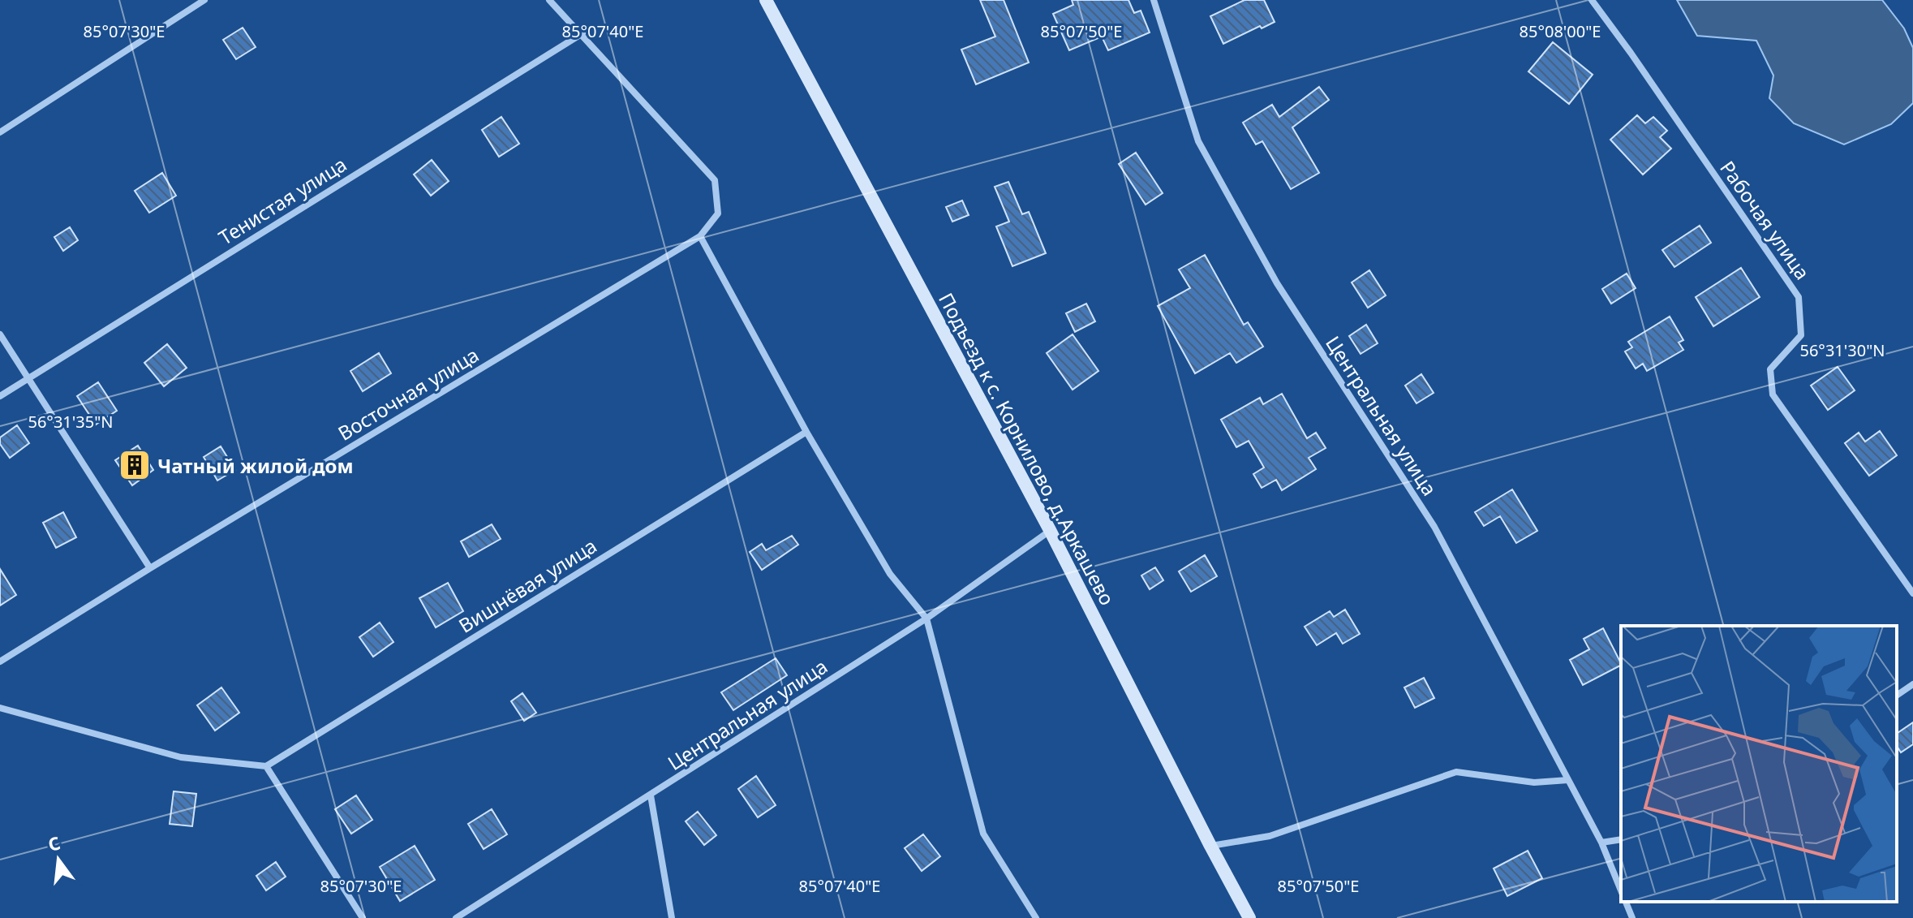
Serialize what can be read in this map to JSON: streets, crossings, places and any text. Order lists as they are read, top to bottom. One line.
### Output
{"streets":{"street":["Тенистая улица","Рабочая улица","Восточная улица","Центральная улица","Подъезд к с. Корнилово, д.Аркашево","Вишнёвая улица"]},"crossings":[["Центральная улица","Подъезд к с. Корнилово, д.Аркашево"]],"places":{"building":["Чатный жилой дом"]},"north":"top","coordinates":["85°07'30\"E","85°07'40\"E","85°07'50\"E","85°08'00\"E","56°31'30\"N","56°31'35\"N"]}
